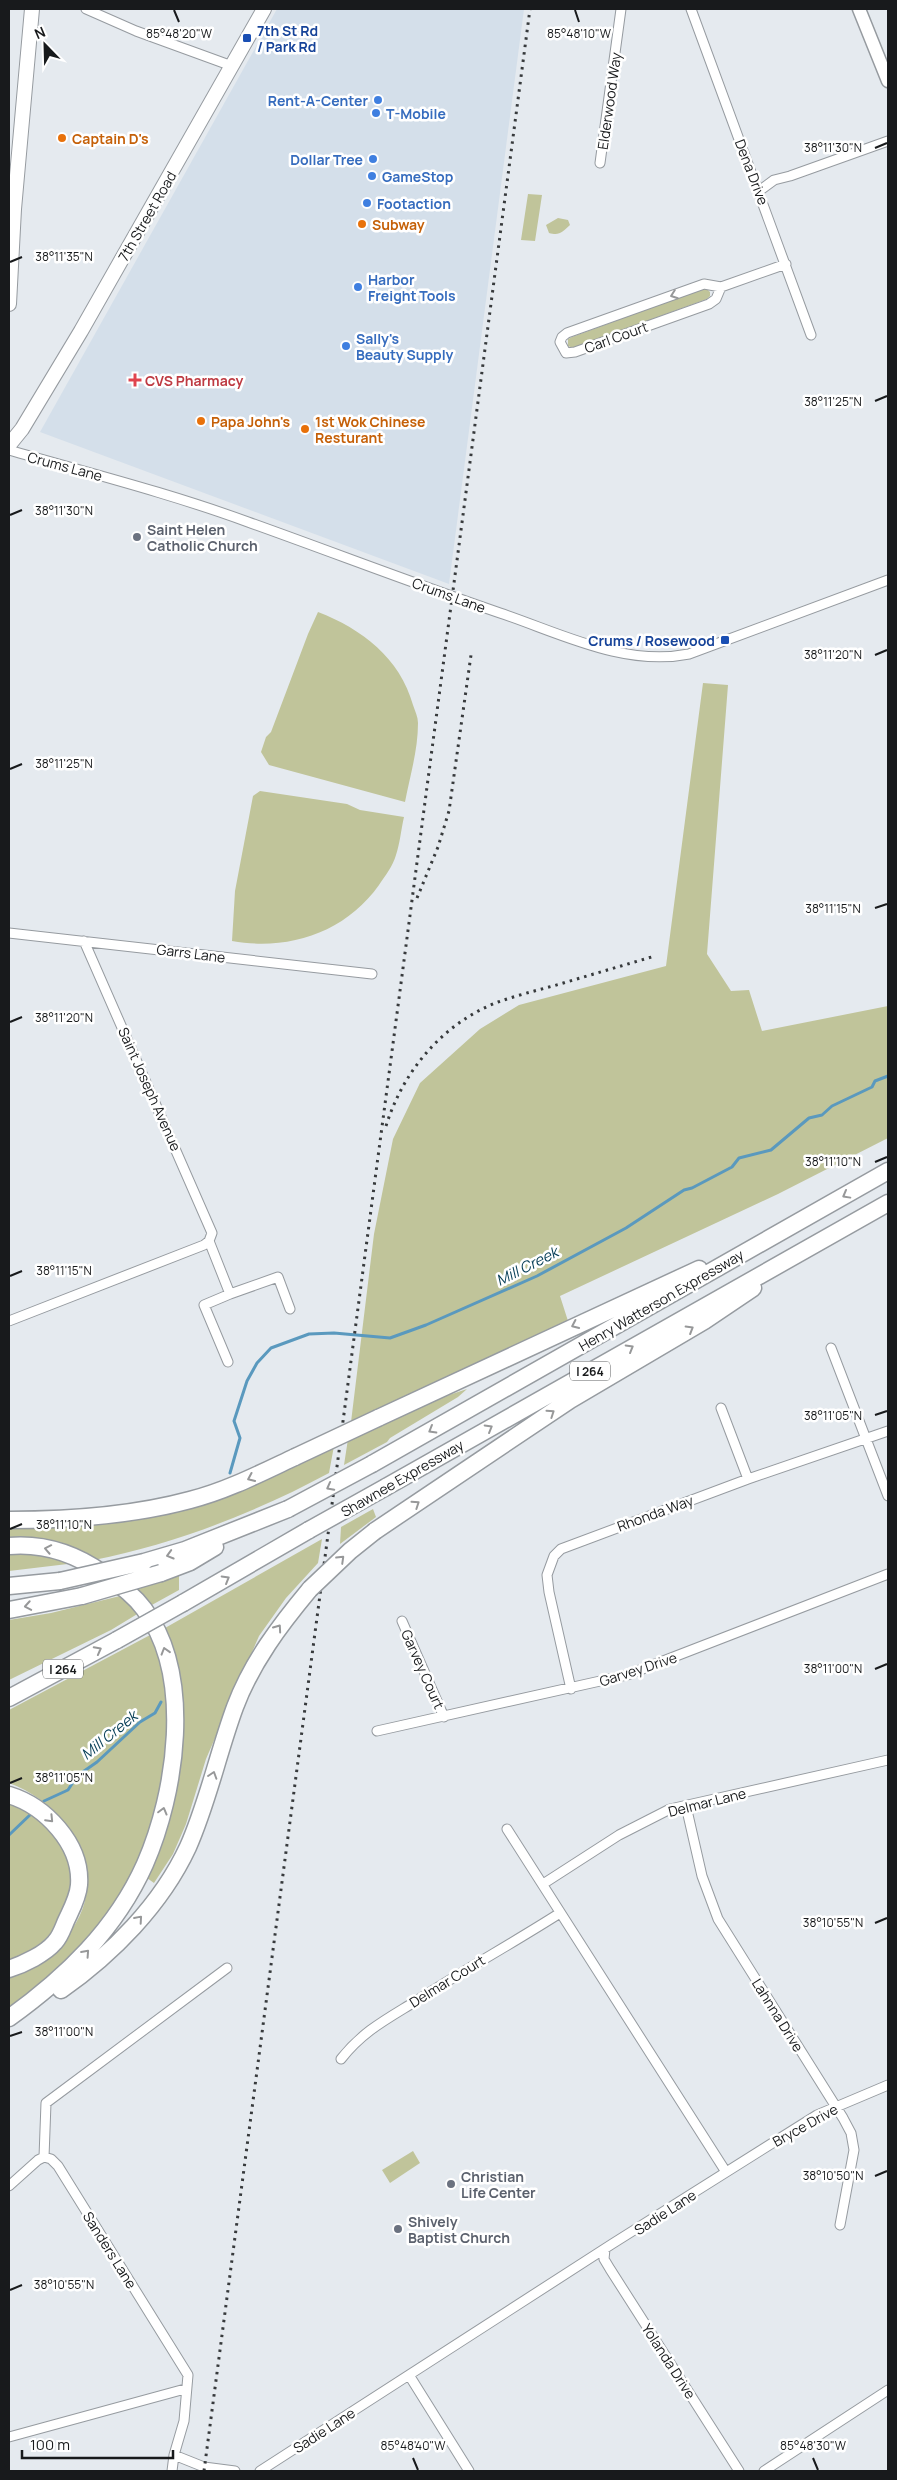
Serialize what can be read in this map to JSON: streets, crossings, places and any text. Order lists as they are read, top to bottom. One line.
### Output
{"streets":{"highway":["Henry Watterson Expressway","I 264","Shawnee Expressway"],"main road":["7th Street Road"],"street":["Elderwood Way","Dena Drive","Carl Court","Crums Lane","Garrs Lane","Saint Joseph Avenue","Rhonda Way","Garvey Court","Garvey Drive","Delmar Lane","Delmar Court","Lahnna Drive","Bryce Drive","Sadie Lane","Sanders Lane","Yolanda Drive"]},"crossings":[["Dena Drive","Carl Court"],["Garrs Lane","Saint Joseph Avenue"],["Henry Watterson Expressway","I 264"],["I 264","Shawnee Expressway"],["Rhonda Way","Garvey Drive"],["Garvey Court","Garvey Drive"],["Delmar Lane","Lahnna Drive"],["Lahnna Drive","Bryce Drive"],["Bryce Drive","Sadie Lane"],["Sadie Lane","Yolanda Drive"]],"water":["Mill Creek"],"places":{"transit":["7th St Rd / Park Rd","Crums / Rosewood"],"other":["Rent-A-Center","T-Mobile","Captain D's","Dollar Tree","GameStop","Footaction","Subway","Harbor Freight Tools","Sally's Beauty Supply","Papa John's","1st Wok Chinese Resturant","Saint Helen Catholic Church","Christian Life Center","Shively Baptist Church"],"health":["CVS Pharmacy"]},"scale_bar":"100 m","north":"top left","coordinates":["85°48'20\"W","85°48'10\"W","38°11'30\"N","38°11'35\"N","38°11'25\"N","38°11'20\"N","38°11'15\"N","38°11'10\"N","38°11'05\"N","38°11'00\"N","38°10'55\"N","38°10'50\"N","85°48'40\"W","85°48'30\"W"]}
